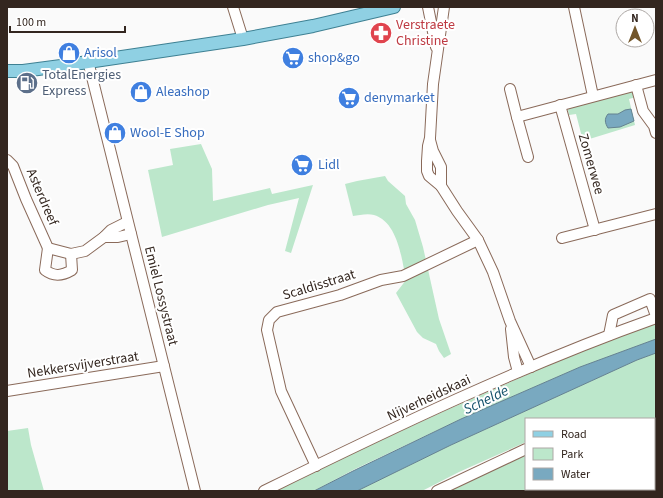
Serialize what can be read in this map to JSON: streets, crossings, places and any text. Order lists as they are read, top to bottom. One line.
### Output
{"streets":{"street":["Zomerwee","Asterdreef","Scaldisstraat","Emiel Lossystraat","Nekkersvijverstraat","Nijverheidskaai"]},"crossings":[["Scaldisstraat","Nijverheidskaai"],["Emiel Lossystraat","Nekkersvijverstraat"]],"water":["Schelde"],"places":{"pharmacy":["Verstraete Christine"],"shop":["Arisol","Aleashop","Wool-E Shop"],"supermarket":["shop&go","denymarket","Lidl"],"fuel station":["TotalEnergies Express"]},"legend":["Road","Park","Water"],"scale_bar":"100 m","north":"top"}
